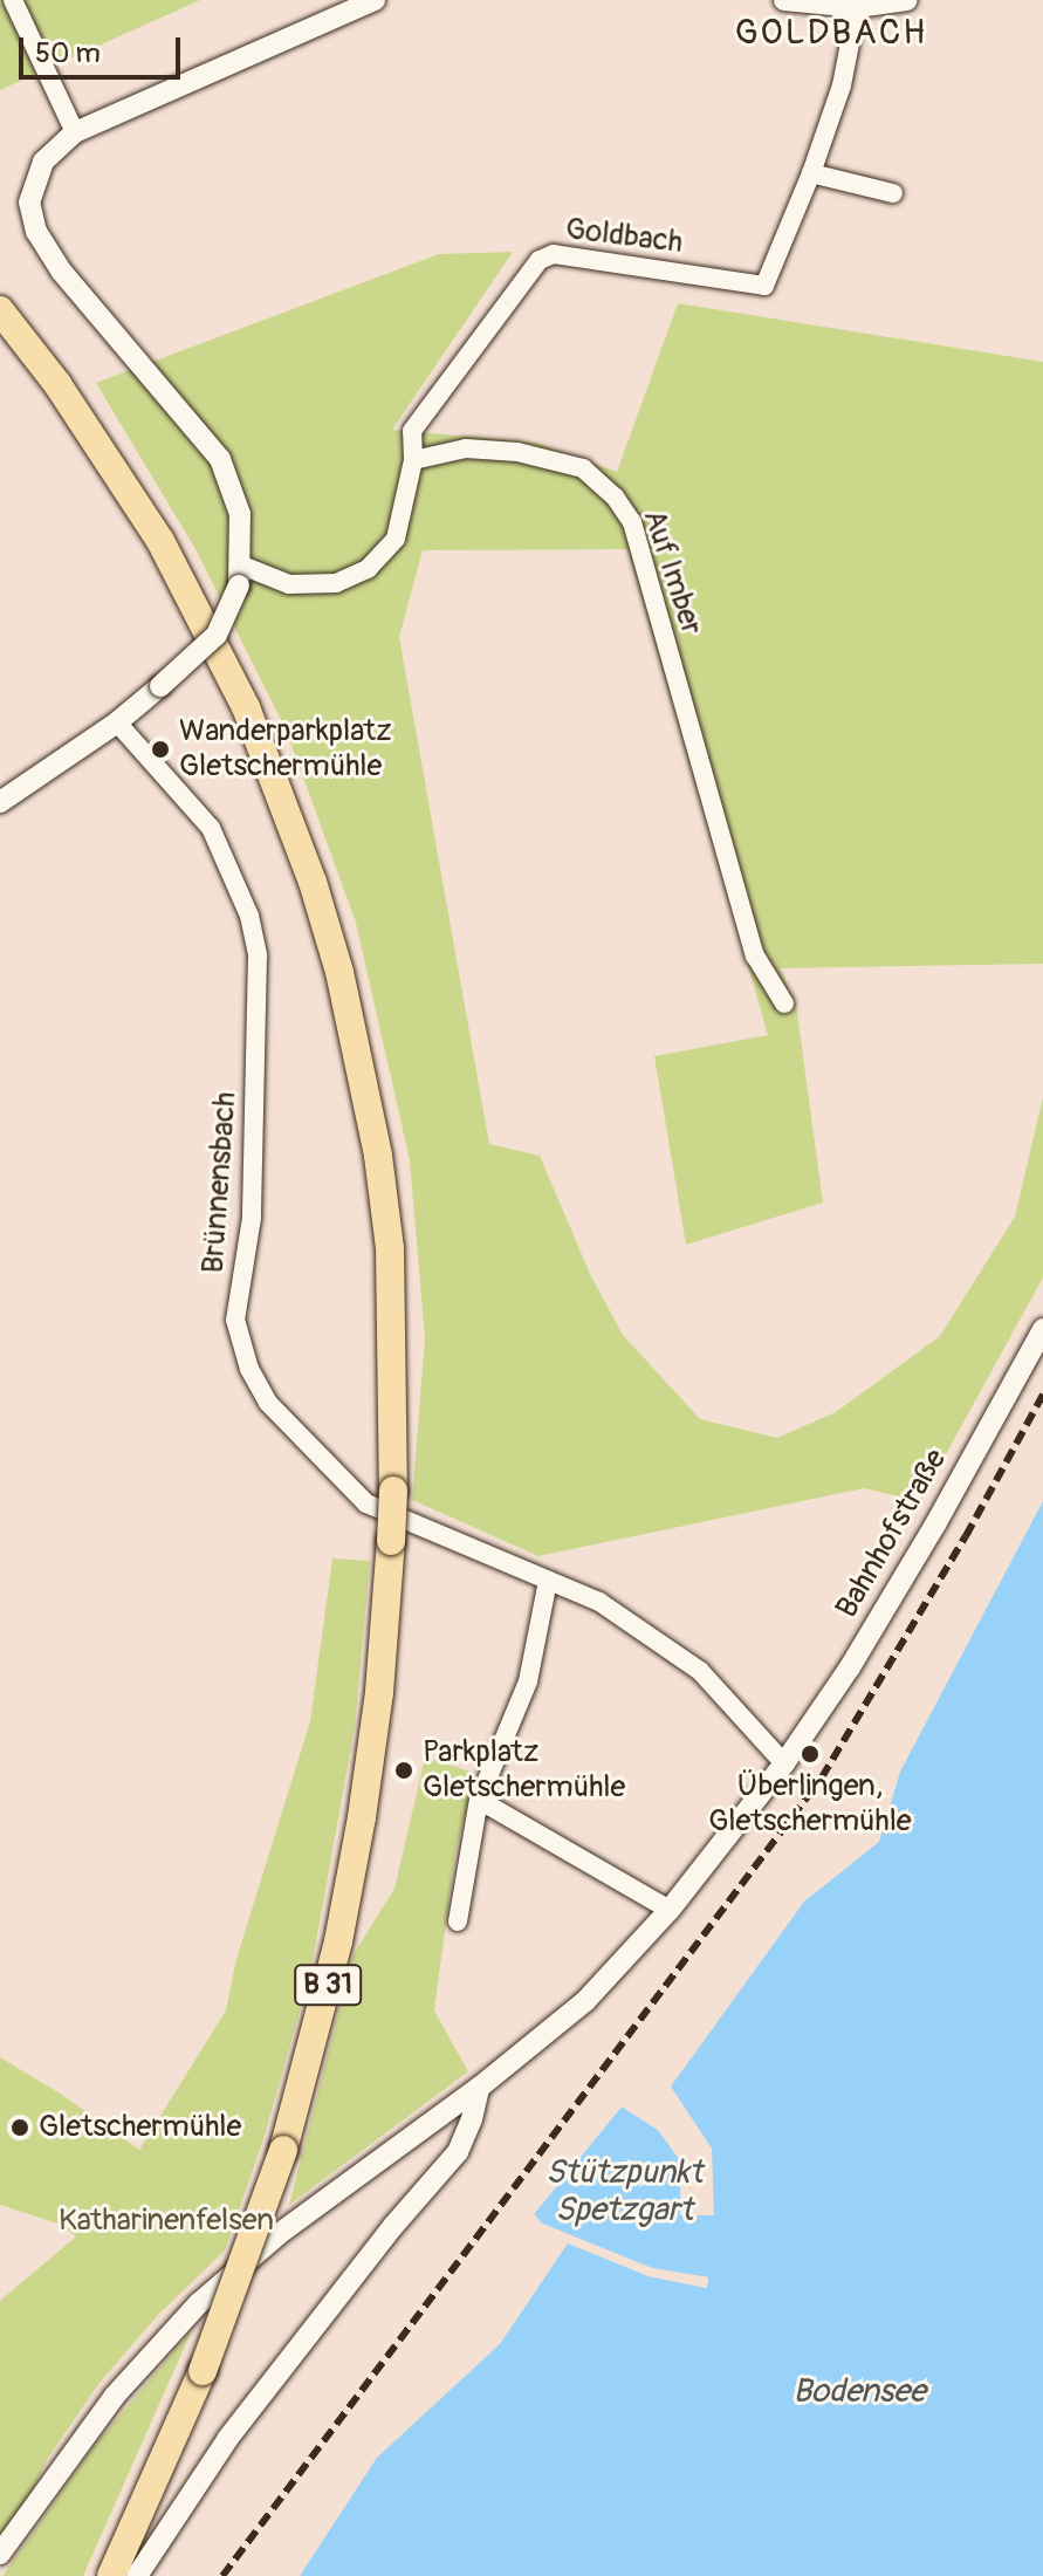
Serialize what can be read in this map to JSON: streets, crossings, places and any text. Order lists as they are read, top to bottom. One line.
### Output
{"streets":{"main road":["B 31"],"street":["Goldbach","Auf Imber","Brünnensbach","Bahnhofstraße"]},"crossings":[["Goldbach","Auf Imber"],["Brünnensbach","Bahnhofstraße"]],"districts":["GOLDBACH"],"water":["Stützpunkt Spetzgart","Bodensee"],"parks":["Katharinenfelsen"],"places":["Wanderparkplatz Gletschermühle","Überlingen, Gletschermühle","Parkplatz Gletschermühle","Gletschermühle"],"scale_bar":"50 m"}
